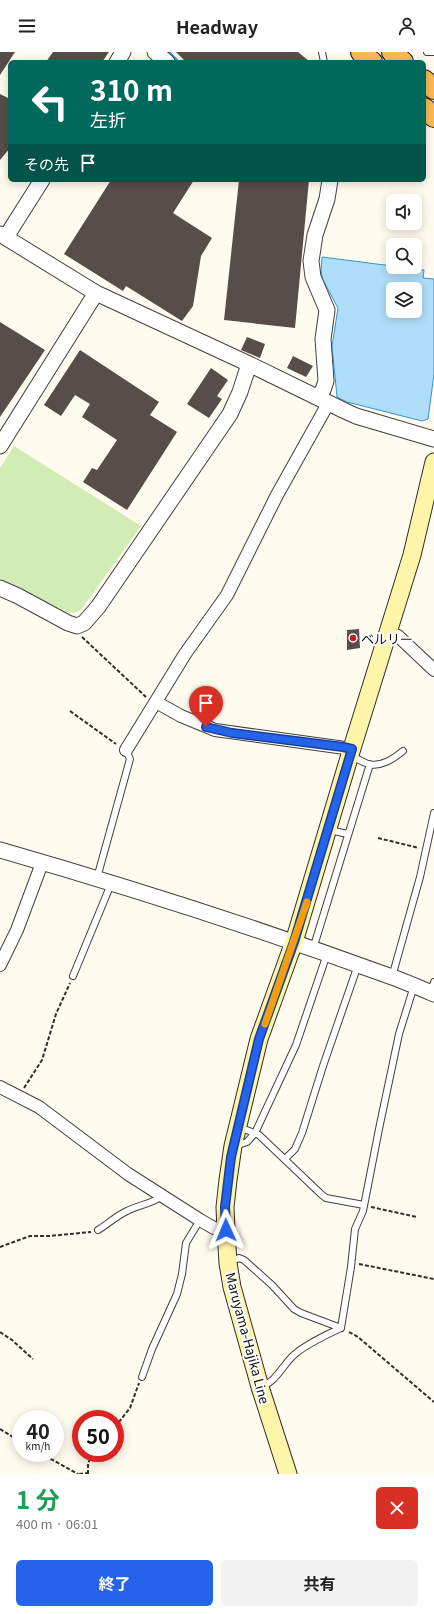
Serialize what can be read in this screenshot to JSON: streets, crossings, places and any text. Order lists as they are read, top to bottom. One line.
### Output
{"streets":{"main road":["Maruyama-Hajika Line"]},"places":["ベルリー"],"page":{"header":"Headway","turn":["310 m","左折"],"then":"その先","speed":"40 km/h","limit":"50","heading":["1 分","400 m · 06:01"],"buttons":["終了","共有"]}}
